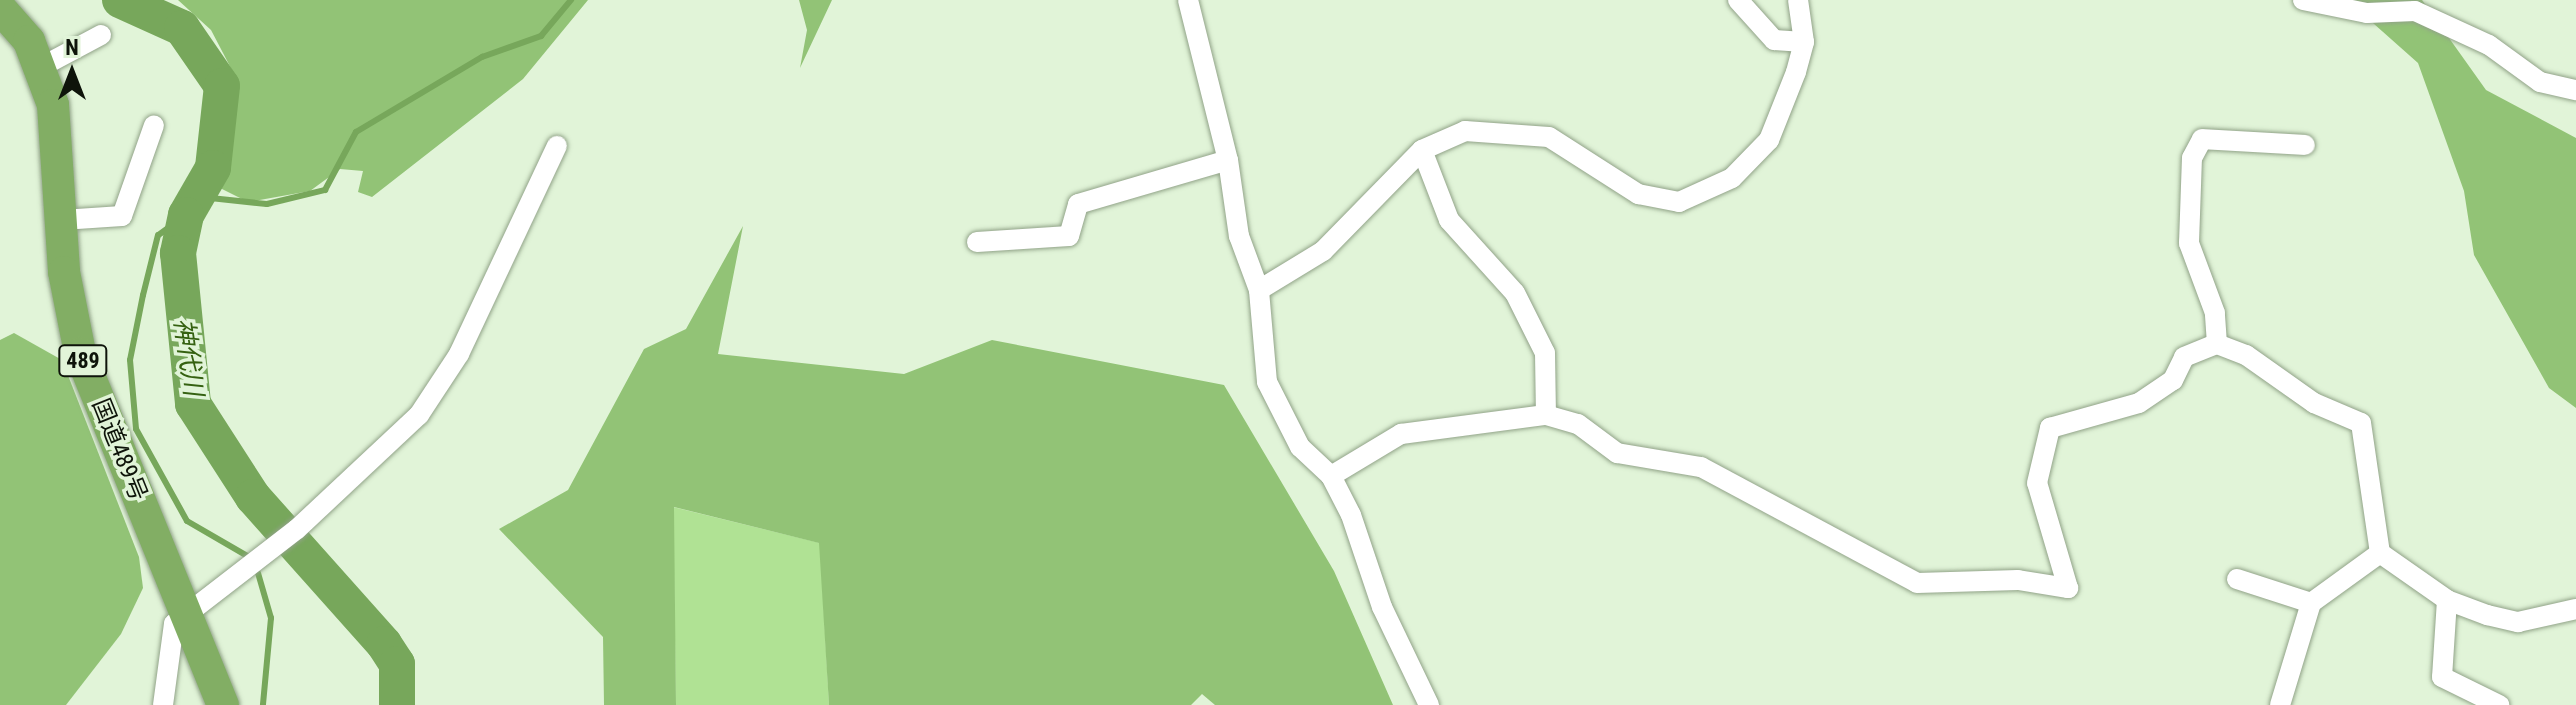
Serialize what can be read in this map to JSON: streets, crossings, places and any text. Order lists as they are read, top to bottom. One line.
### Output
{"streets":{"highway":["489","国道489号"]},"water":["神代川"],"north":"top"}
